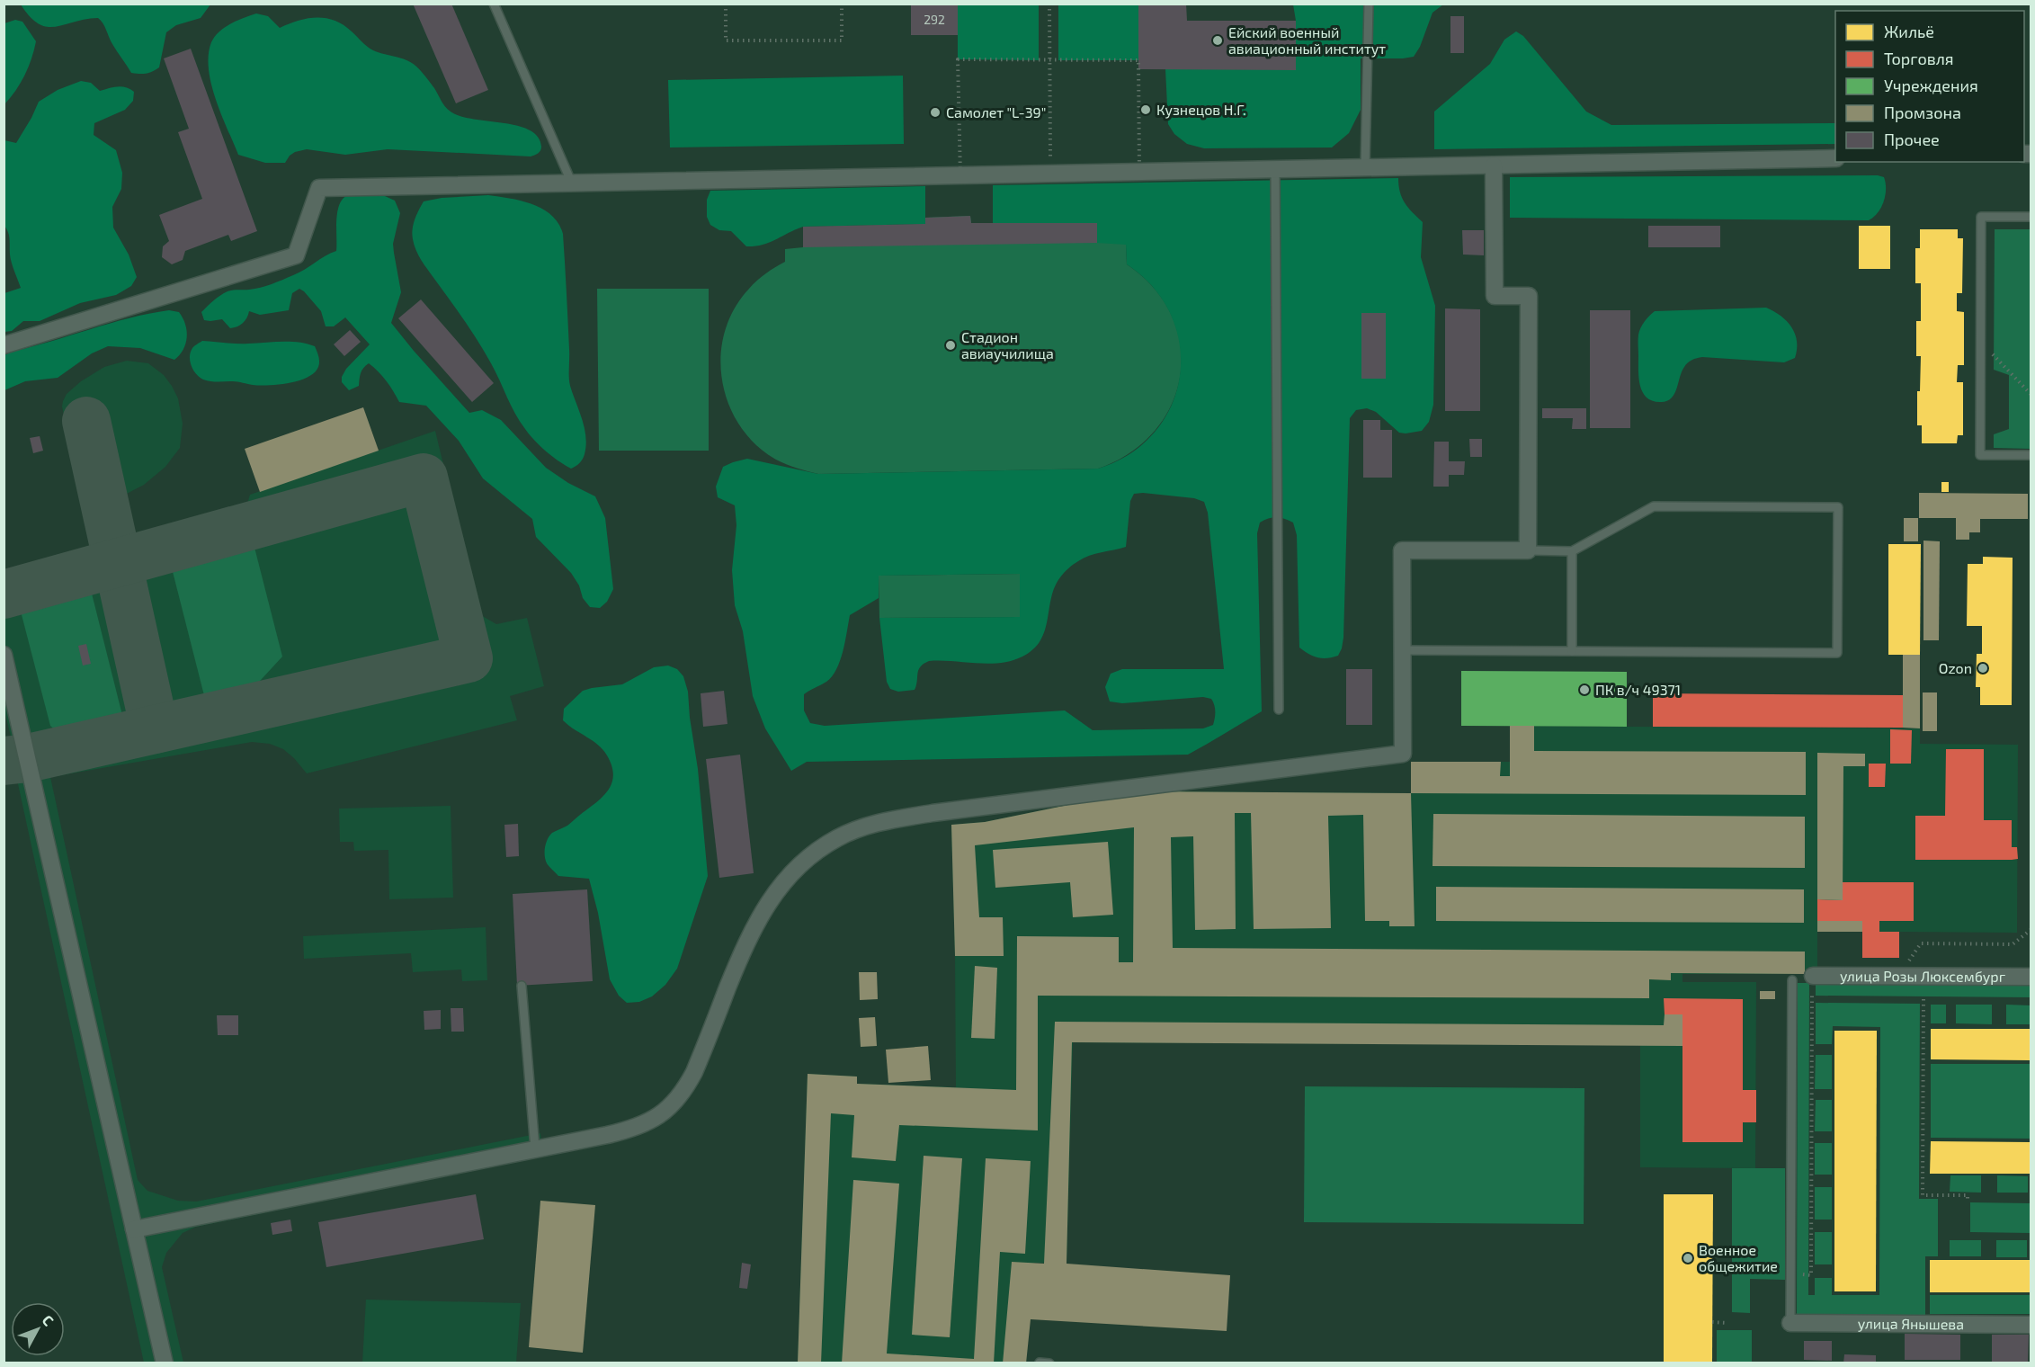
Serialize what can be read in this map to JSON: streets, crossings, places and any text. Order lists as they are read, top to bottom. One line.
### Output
{"streets":{"street":["улица Розы Люксембург","улица Янышева"]},"places":["Ейский военный авиационный институт","Кузнецов Н.Г.","Самолет \"L-39\"","Стадион авиаучилища","Ozon","ПК в/ч 49371","Военное общежитие"],"house_numbers":["292"],"legend":["Жильё","Торговля","Учреждения","Промзона","Прочее"],"north":"top right"}
